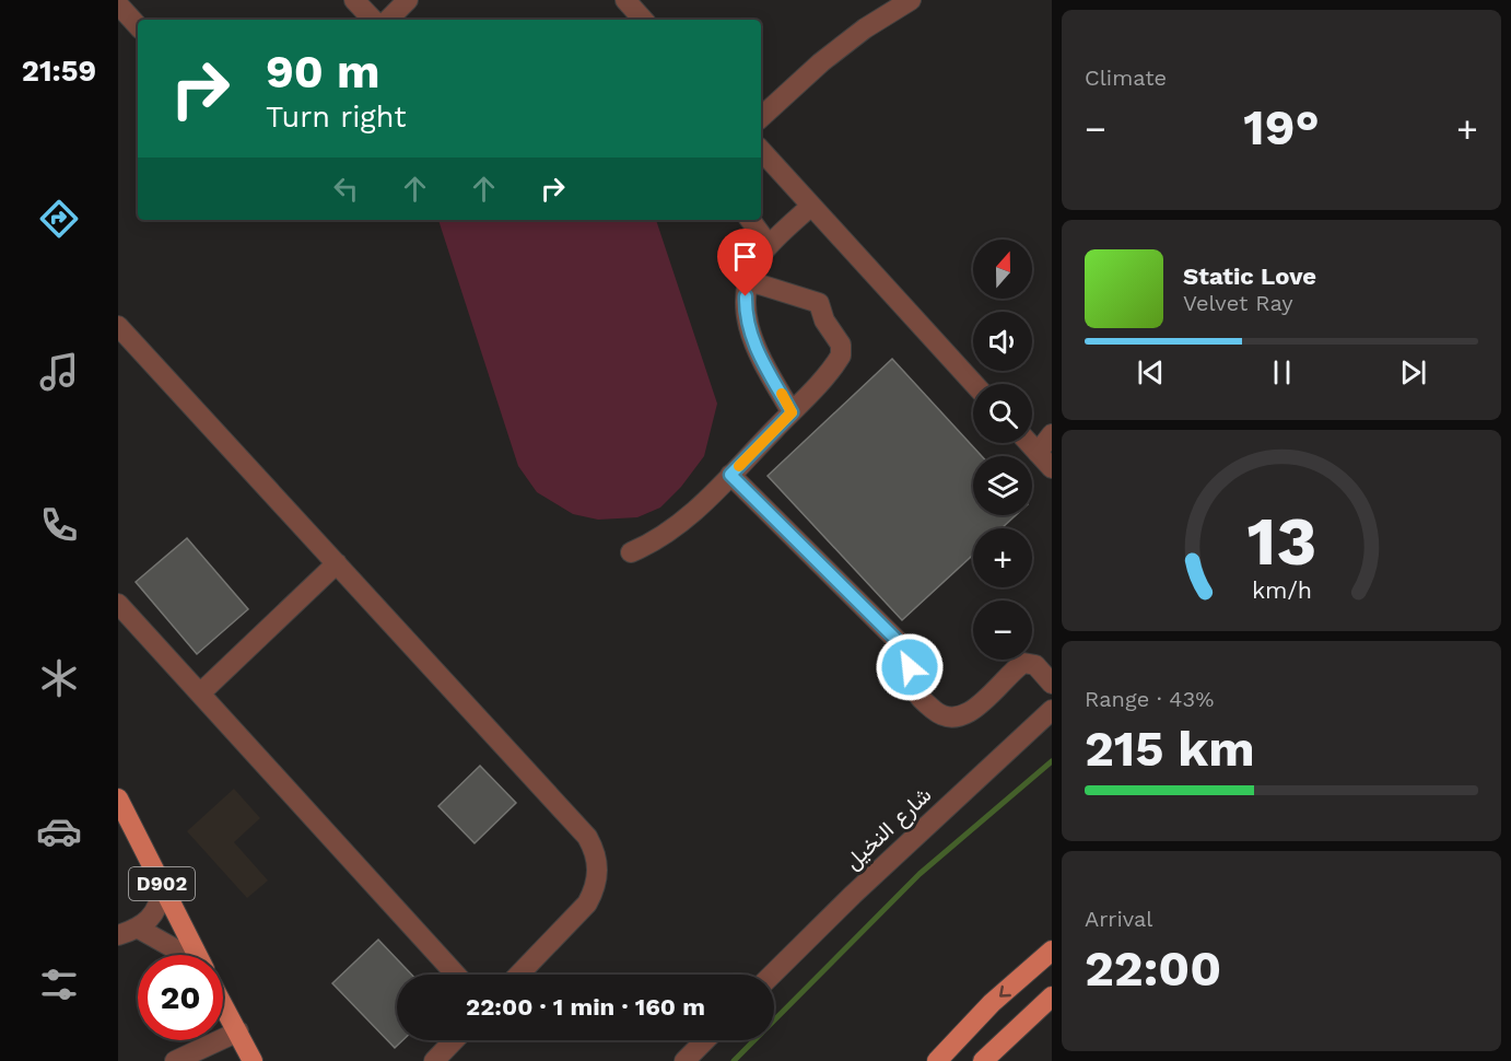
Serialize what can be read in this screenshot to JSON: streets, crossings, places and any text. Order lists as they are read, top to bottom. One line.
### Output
{"streets":{"main road":["D902"],"street":["شارع النخيل"]},"north":"top","page":{"tabs":"21:59","tile":["Climate",["Range · 43%","215 km"],["Arrival","22:00"]],"turn":["90 m","Turn right"],"heat":["−","19°","+"],"map_buttons":["+","−"],"song":["Static Love","Velvet Ray"],"limit":"20","trip":"22:00 · 1 min · 160 m","gauge":["13","km/h"]}}
